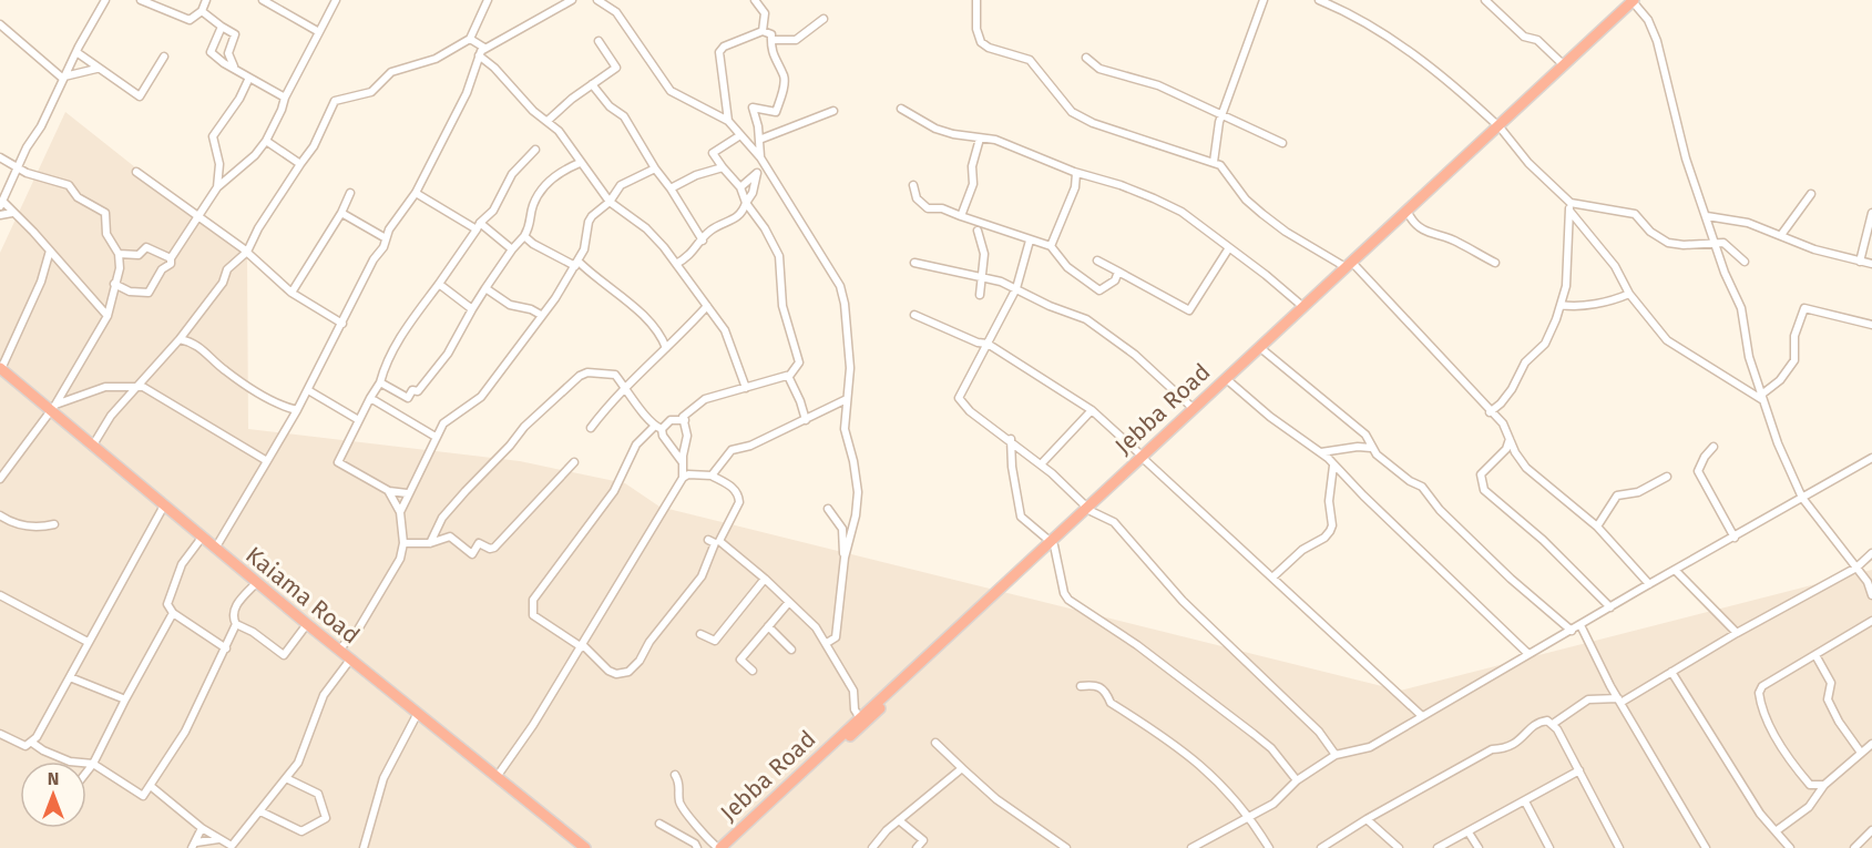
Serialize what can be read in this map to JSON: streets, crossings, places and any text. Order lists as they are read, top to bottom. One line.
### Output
{"streets":{"highway":["Jebba Road","Kaiama Road"]},"north":"top"}
